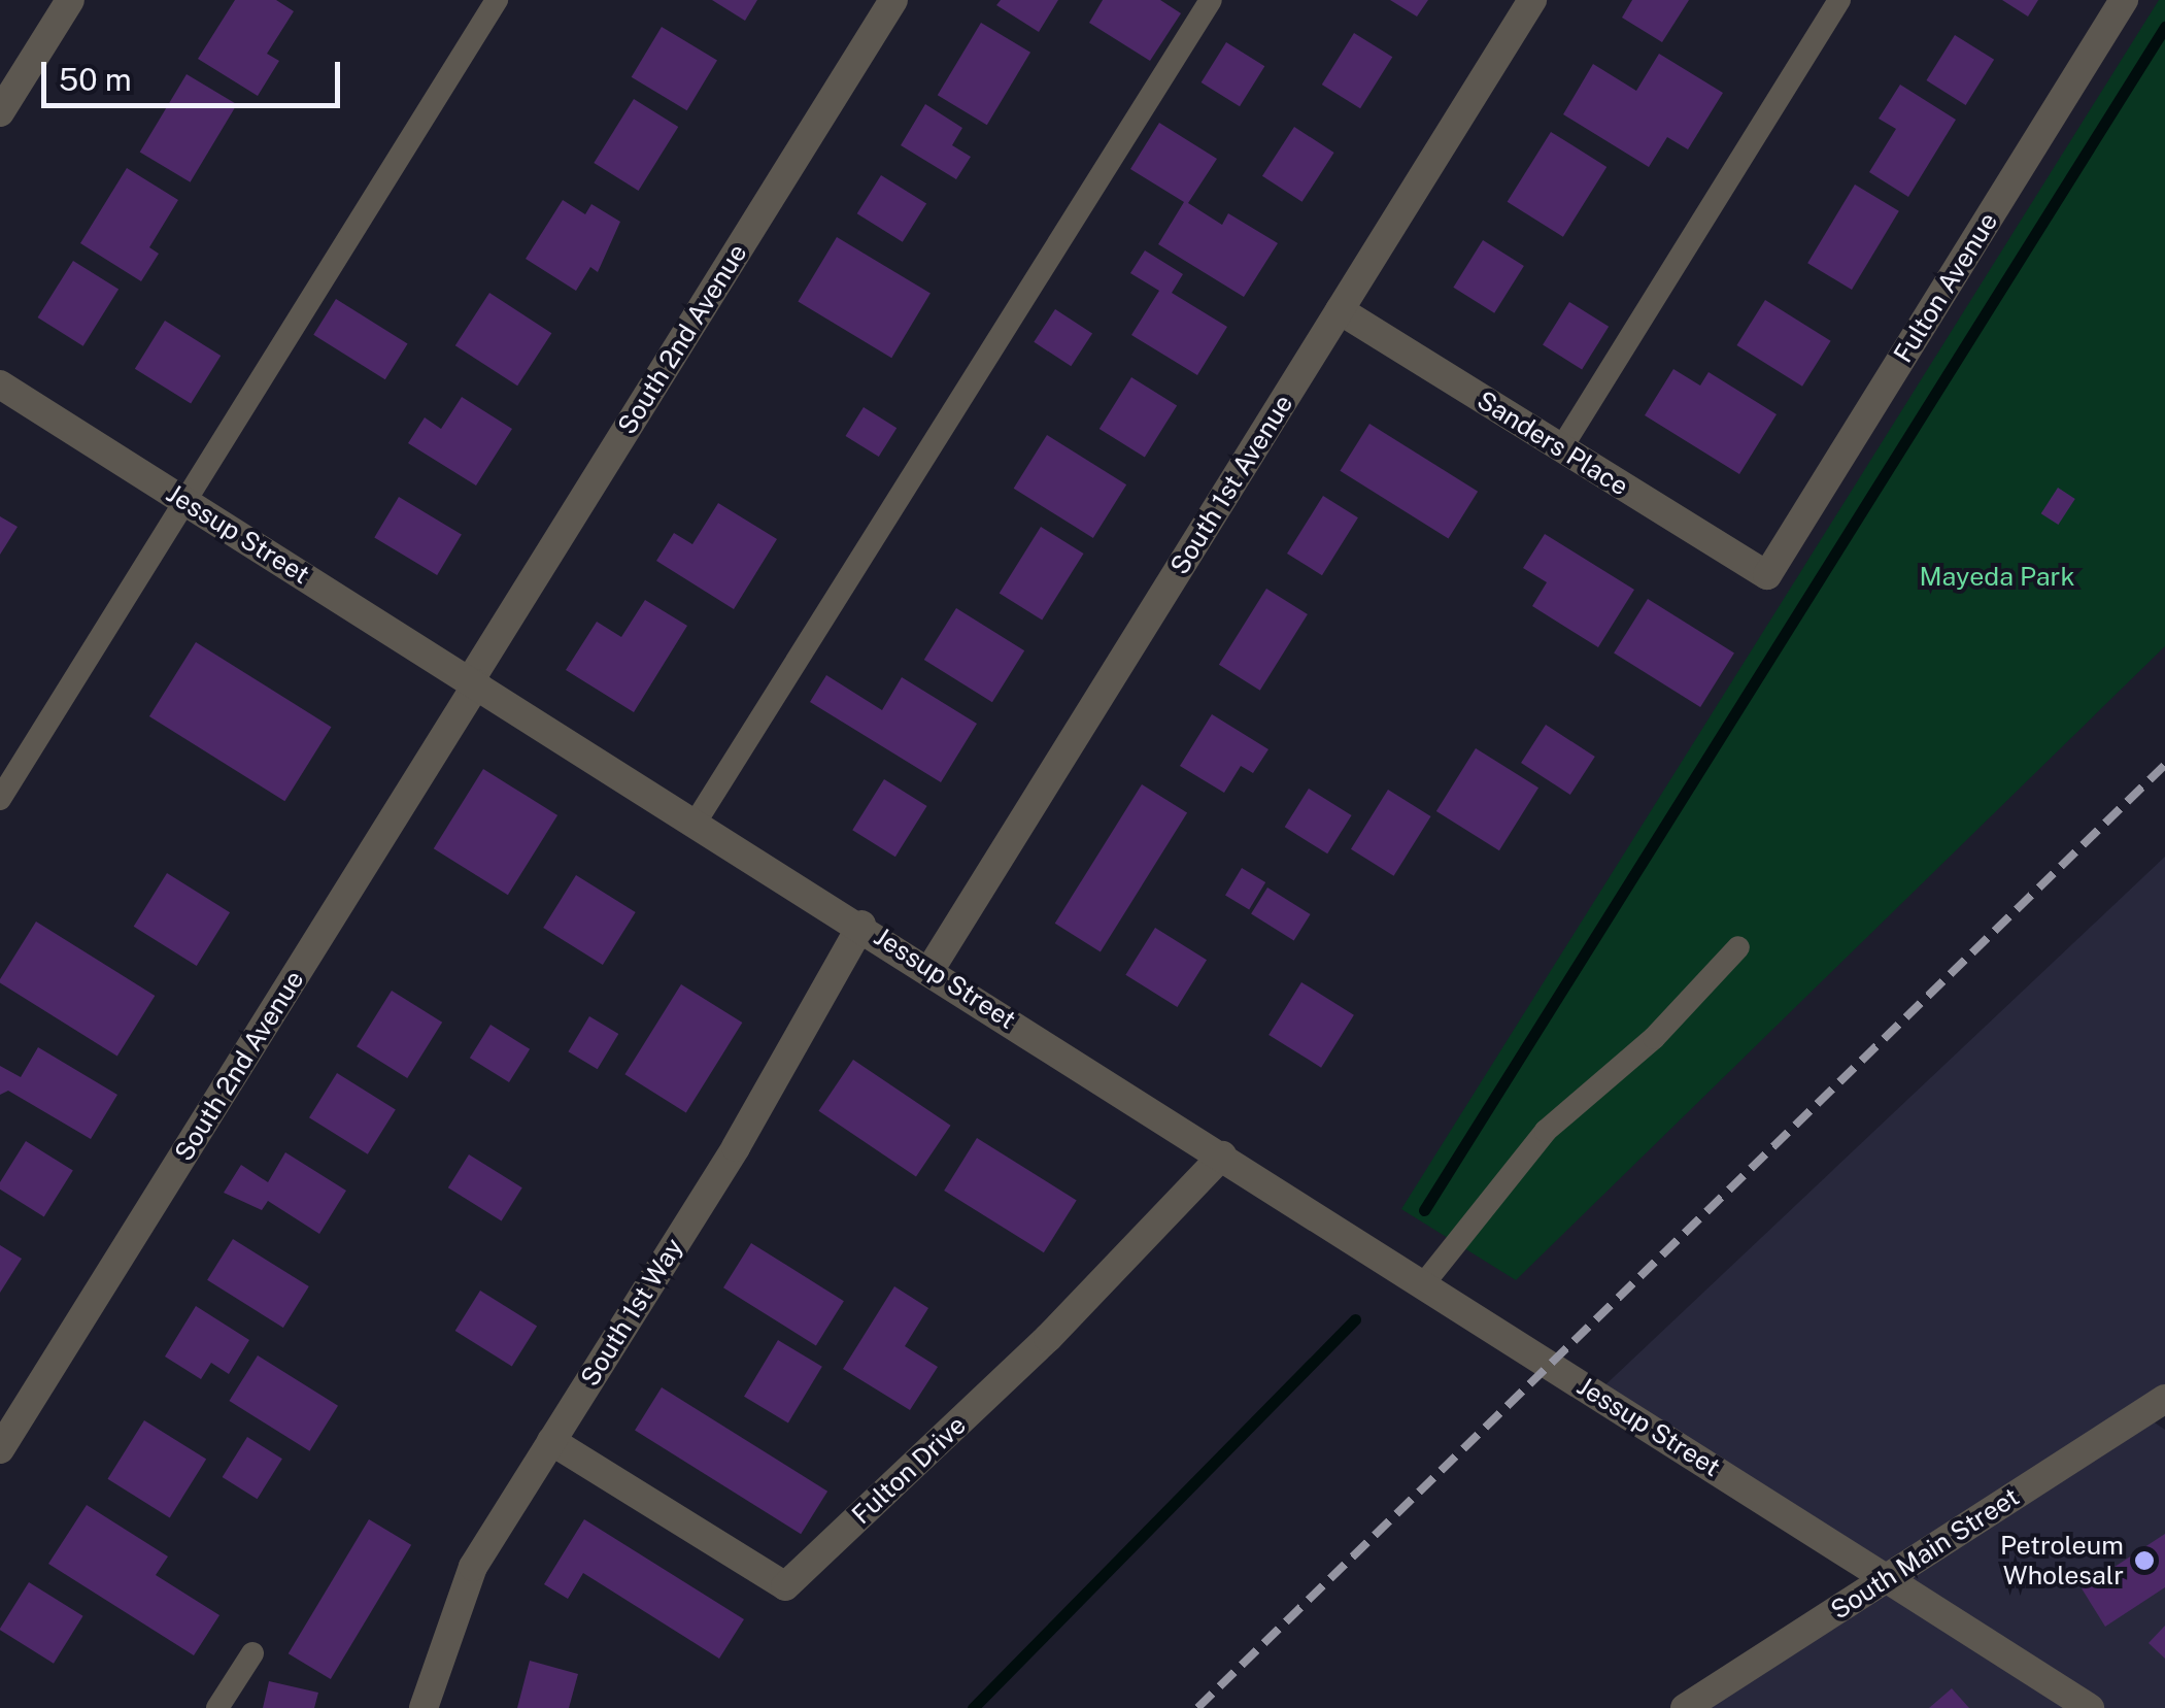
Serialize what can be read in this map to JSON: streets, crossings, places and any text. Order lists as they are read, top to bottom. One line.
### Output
{"streets":{"street":["Fulton Avenue","South 2nd Avenue","Sanders Place","South 1st Avenue","Jessup Street","South 1st Way","Fulton Drive","South Main Street"]},"crossings":[["Fulton Avenue","Sanders Place"],["South 2nd Avenue","Jessup Street"],["Sanders Place","South 1st Avenue"],["South 1st Avenue","Jessup Street"],["Jessup Street","South 1st Way"],["Jessup Street","Fulton Drive"],["Jessup Street","South Main Street"],["South 1st Way","Fulton Drive"]],"parks":["Mayeda Park"],"places":["Petroleum Wholesalr"],"scale_bar":"50 m"}
